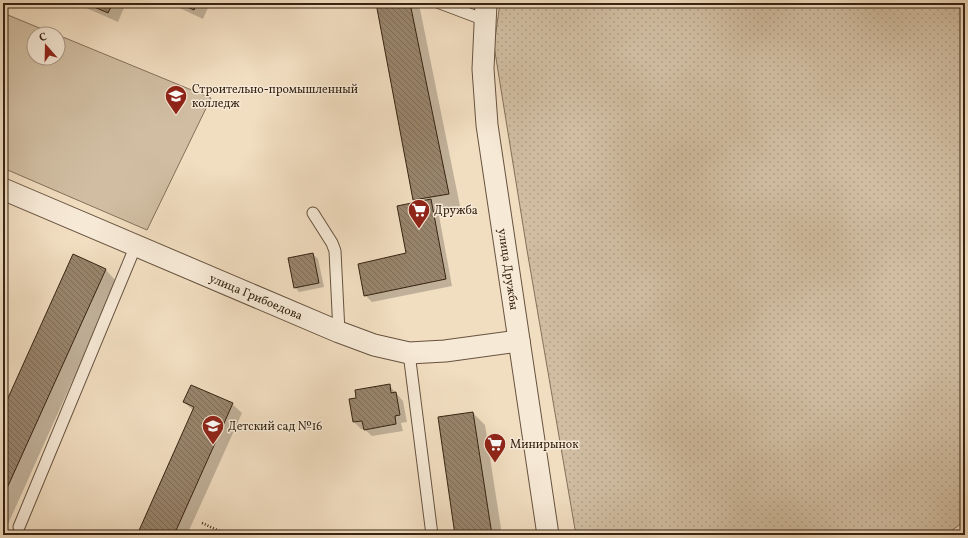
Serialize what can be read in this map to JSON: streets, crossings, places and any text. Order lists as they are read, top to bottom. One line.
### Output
{"streets":{"street":["улица Дружбы","улица Грибоедова"]},"crossings":[["улица Дружбы","улица Грибоедова"]],"places":{"school or university":["Строительно-промышленный колледж","Детский сад №16"],"supermarket":["Дружба","Минирынок"]},"north":"top"}
